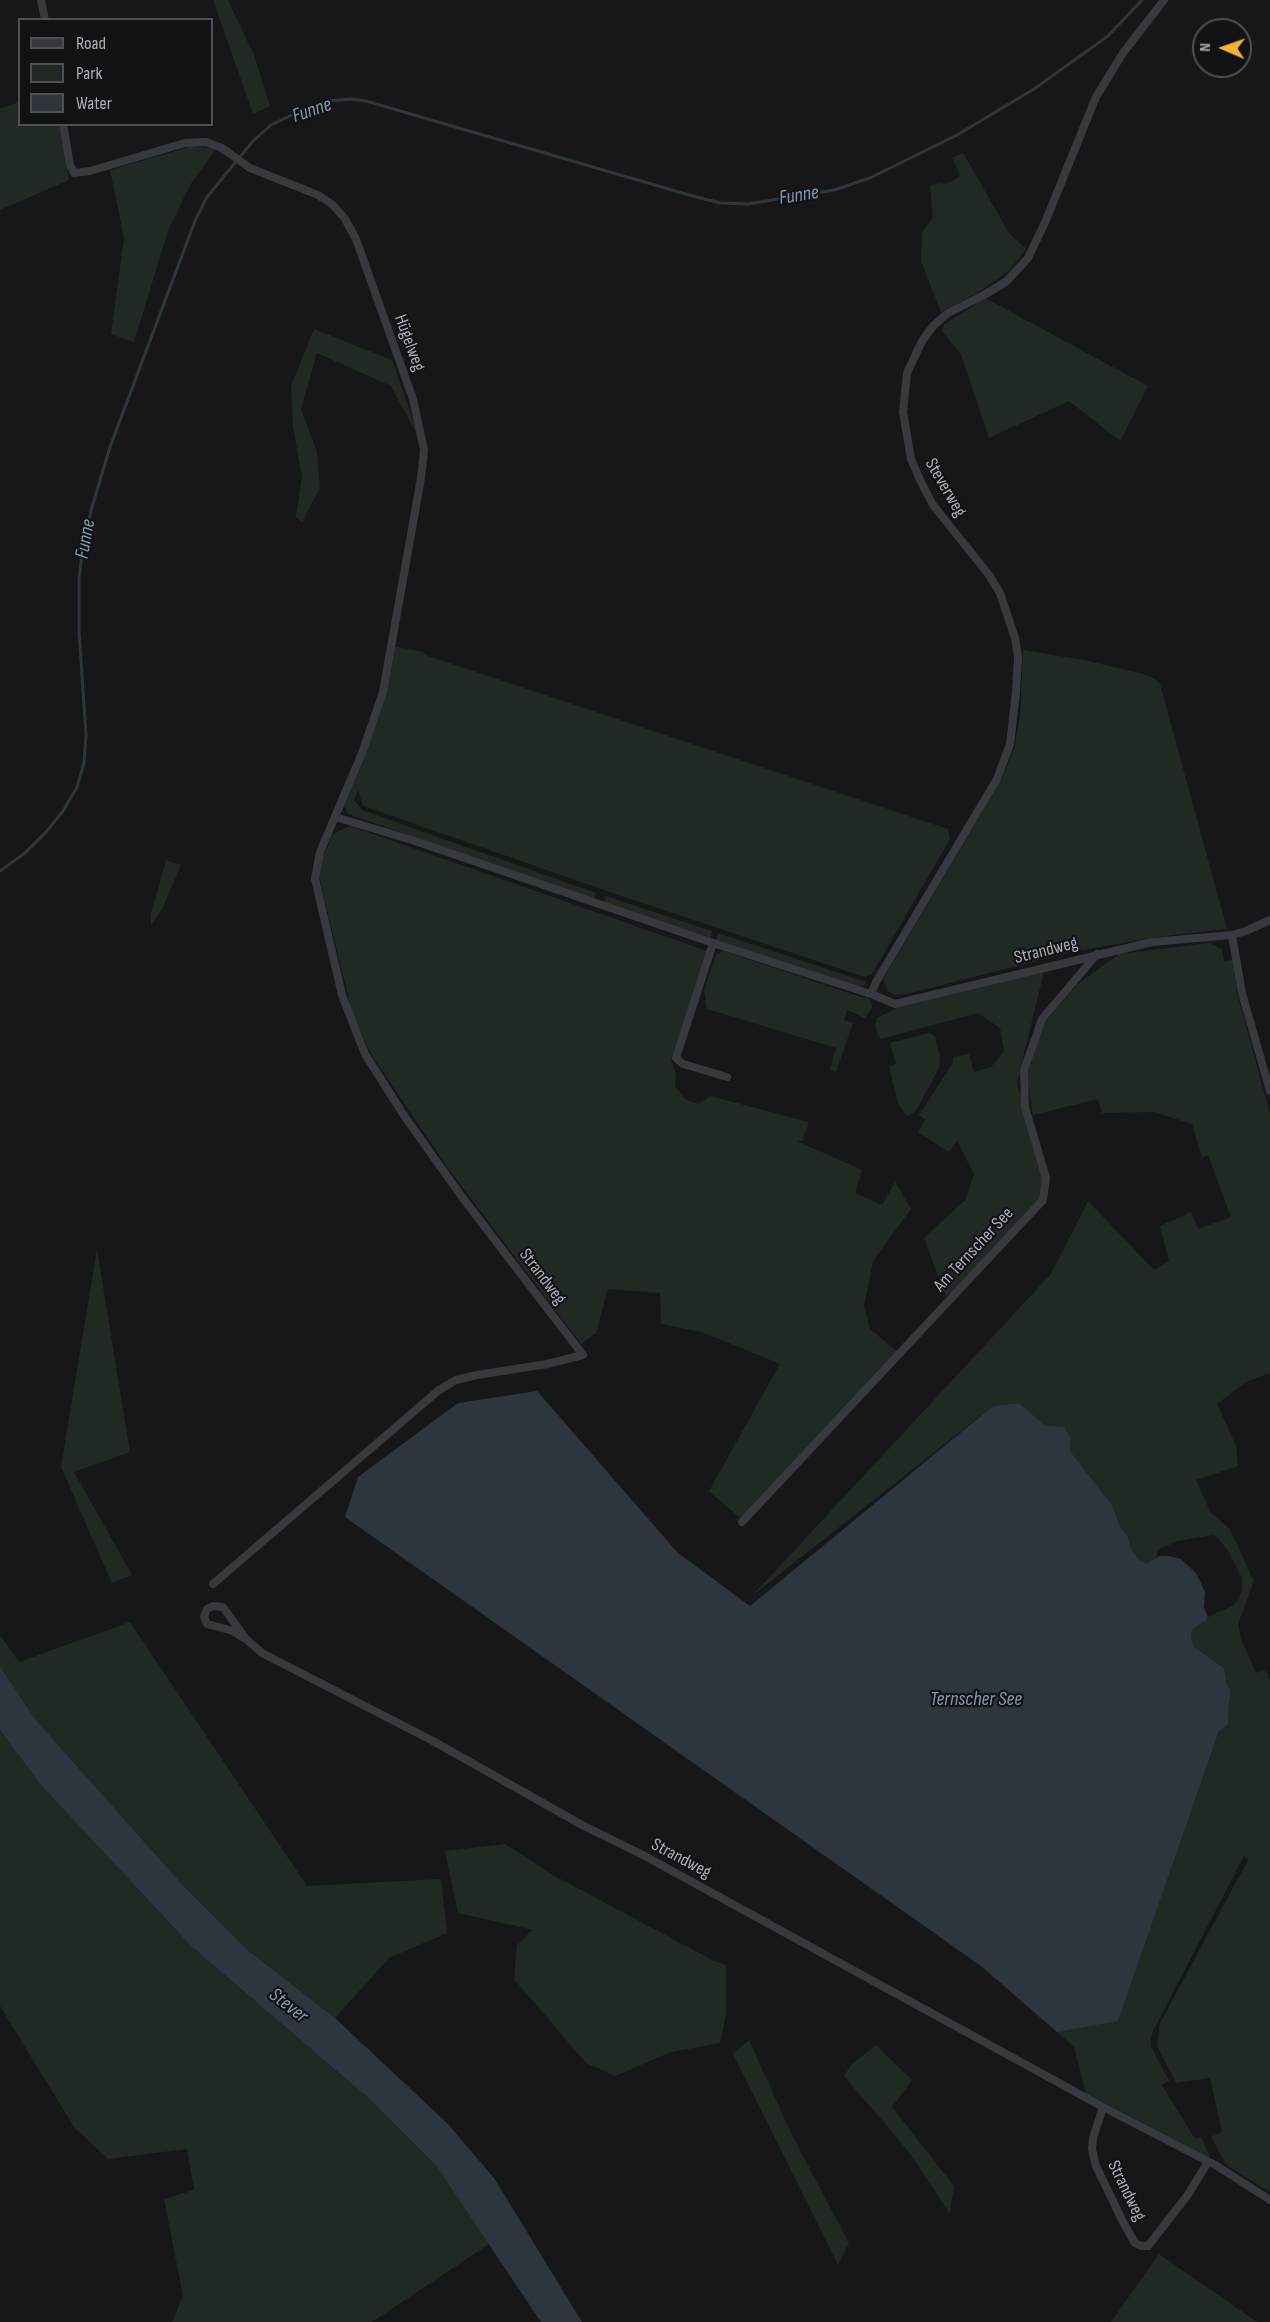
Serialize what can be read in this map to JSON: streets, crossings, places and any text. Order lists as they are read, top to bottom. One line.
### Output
{"streets":{"street":["Hügelweg","Steverweg","Strandweg","Am Ternscher See"]},"crossings":[["Hügelweg","Strandweg"],["Steverweg","Strandweg"],["Strandweg","Am Ternscher See"]],"water":["Funne","Ternscher See","Stever"],"legend":["Road","Park","Water"],"north":"left"}
